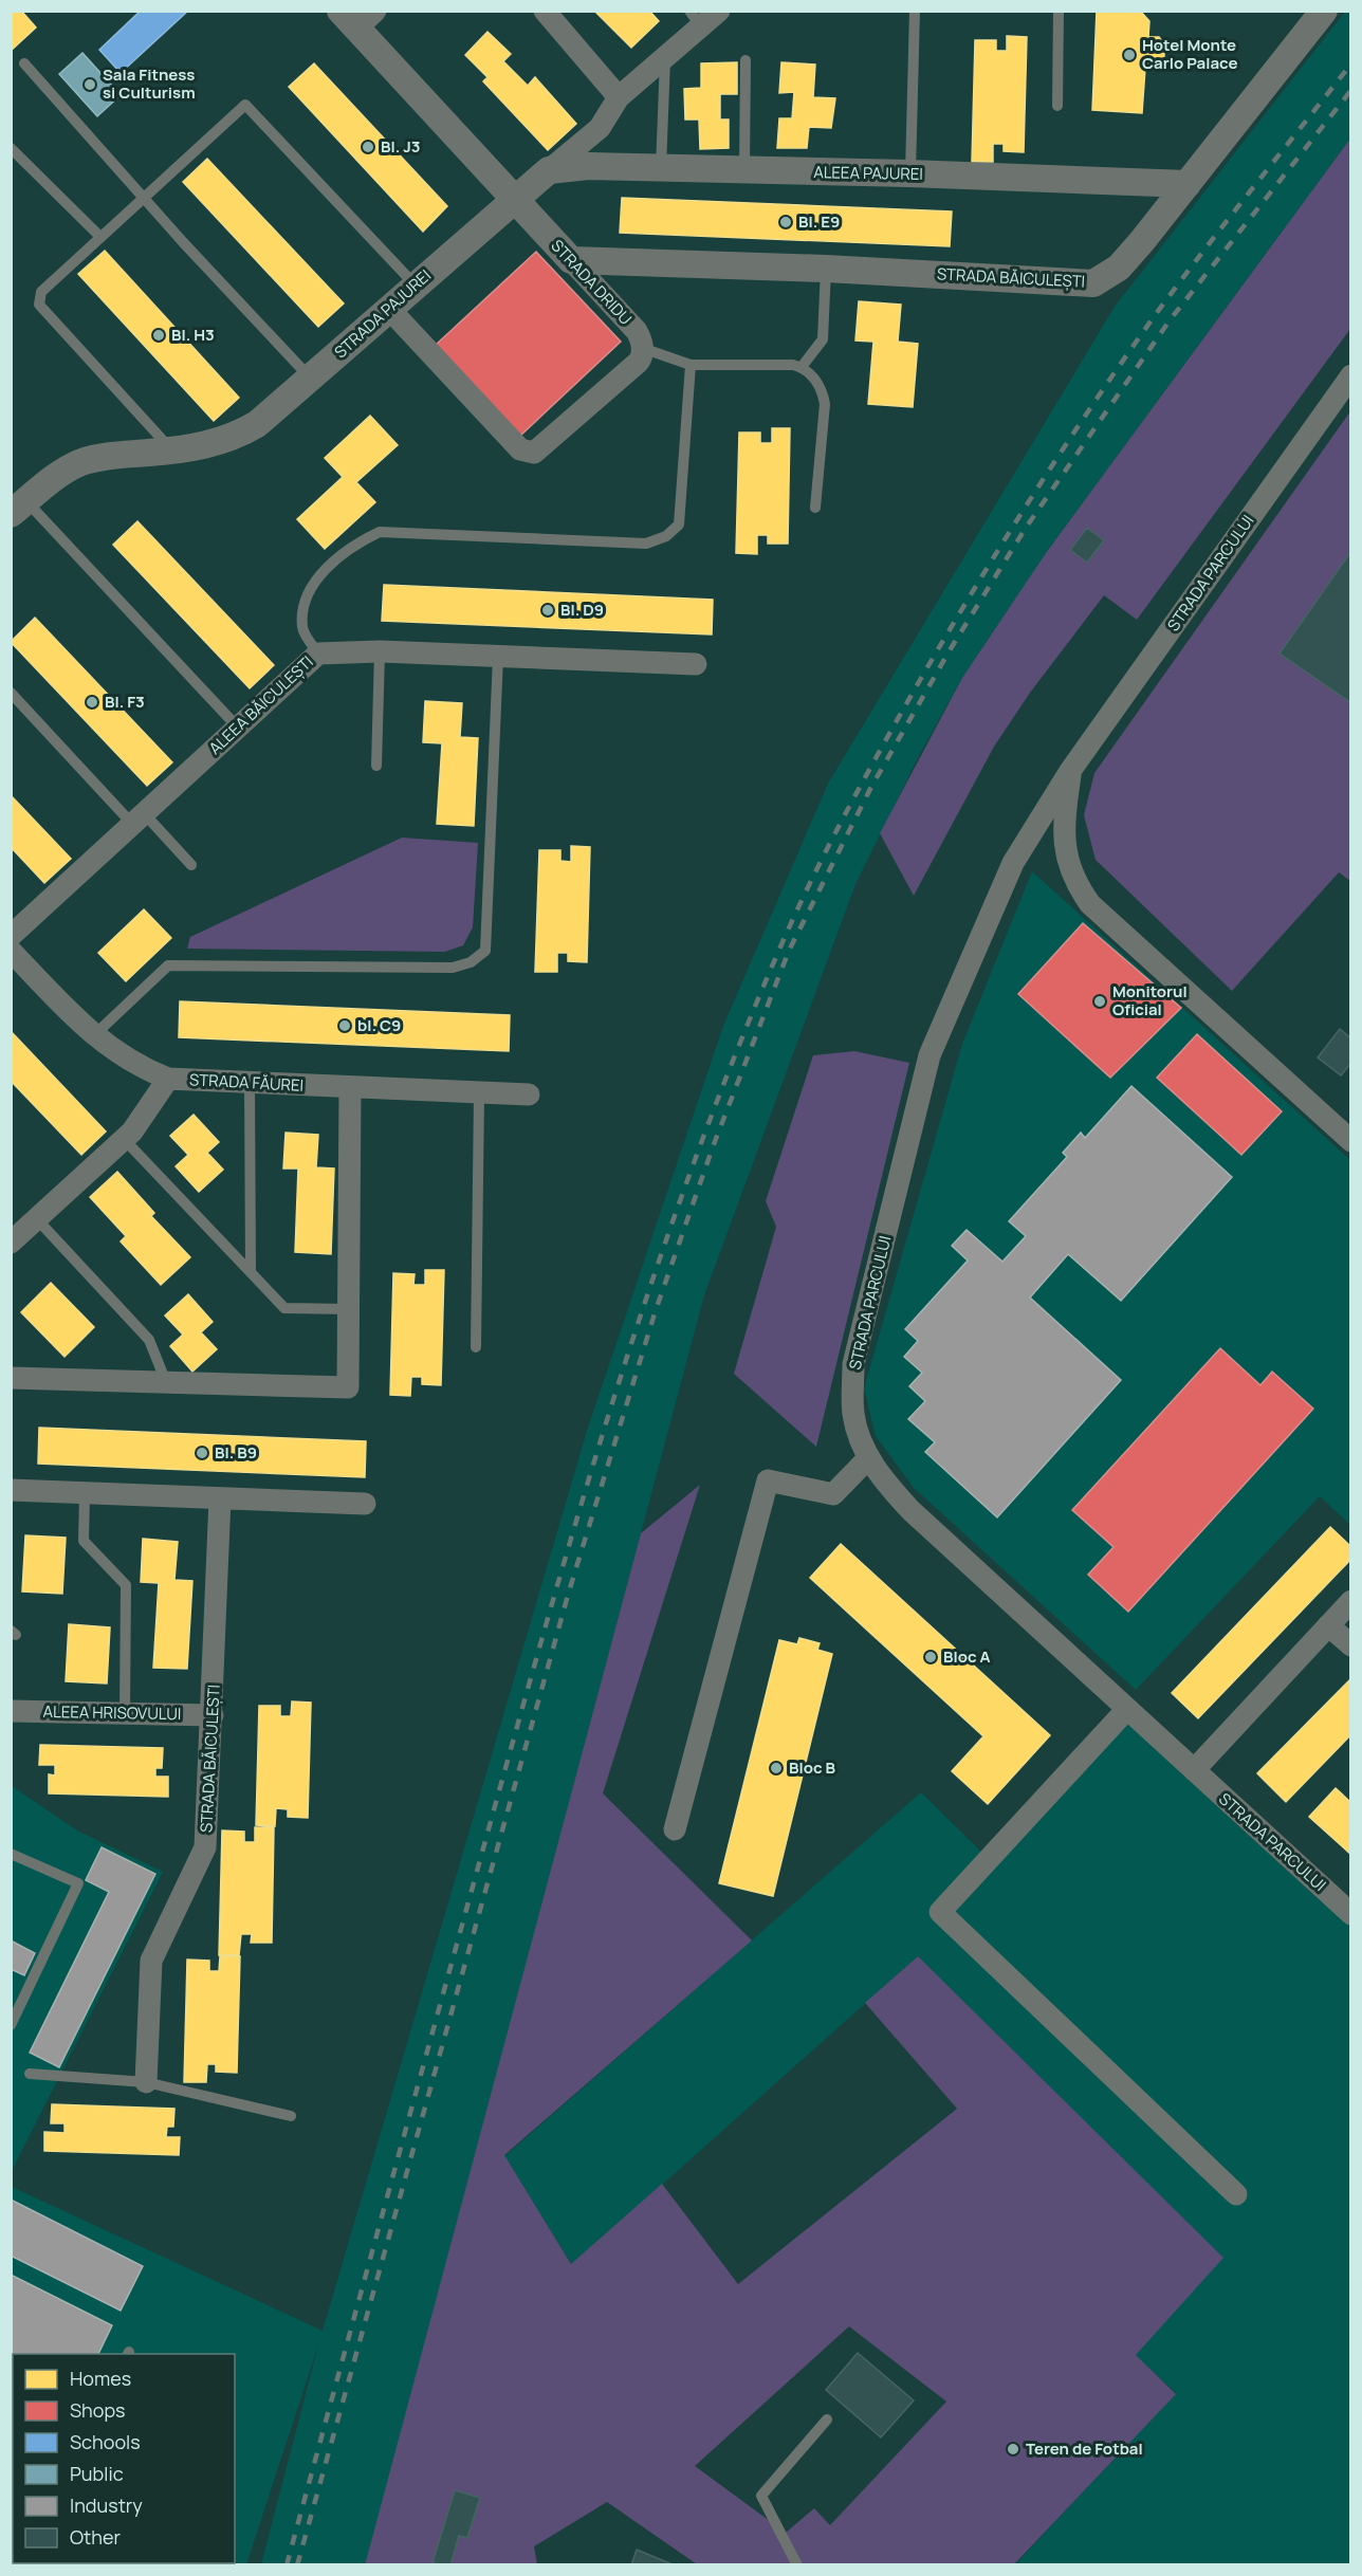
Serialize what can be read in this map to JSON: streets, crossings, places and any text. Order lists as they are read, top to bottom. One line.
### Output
{"streets":{"street":["ALEEA PAJUREI","STRADA BĂICULEȘTI","STRADA DRIDU","STRADA PAJUREI","STRADA PARCULUI","ALEEA BĂICULEȘTI","STRADA FĂUREI","ALEEA HRISOVULUI"]},"crossings":[["ALEEA PAJUREI","STRADA BĂICULEȘTI"],["ALEEA PAJUREI","STRADA PAJUREI"],["STRADA BĂICULEȘTI","STRADA DRIDU"],["STRADA BĂICULEȘTI","ALEEA HRISOVULUI"],["STRADA DRIDU","STRADA PAJUREI"]],"places":["Hotel Monte Carlo Palace","Sala Fitness si Culturism","Bl. J3","Bl. E9","Bl. H3","Bl. D9","Bl. F3","Monitorul Oficial","bl. C9","Bl. B9","Bloc A","Bloc B","Teren de Fotbal"],"legend":["Homes","Shops","Schools","Public","Industry","Other"]}
